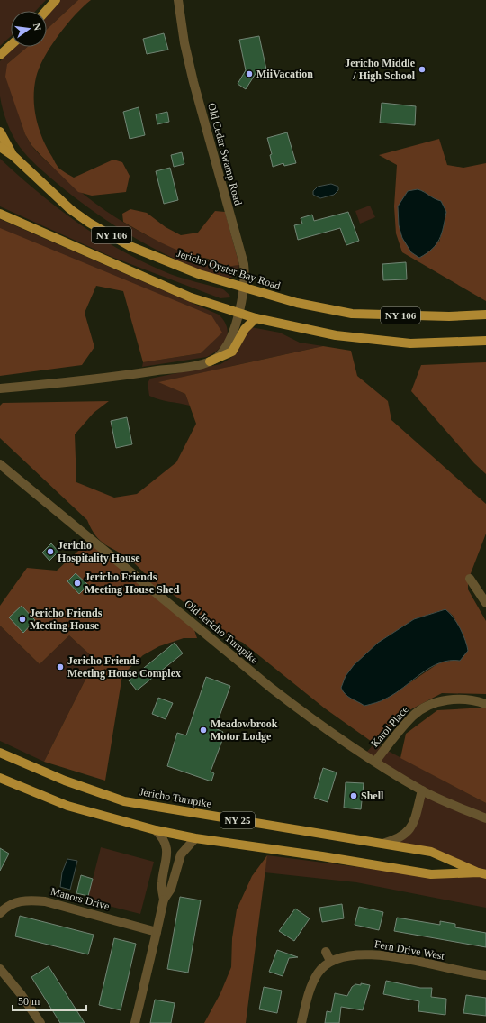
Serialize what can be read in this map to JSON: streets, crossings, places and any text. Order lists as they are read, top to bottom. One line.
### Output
{"streets":{"main road":["NY 106","Jericho Oyster Bay Road","Jericho Turnpike","NY 25"],"street":["Old Cedar Swamp Road","Old Jericho Turnpike","Karol Place","Manors Drive","Fern Drive West"]},"crossings":[["Old Cedar Swamp Road","NY 106"],["Old Cedar Swamp Road","Jericho Oyster Bay Road"],["Old Jericho Turnpike","Karol Place"]],"places":["Jericho Middle / High School","MiiVacation","Jericho Hospitality House","Jericho Friends Meeting House Shed","Jericho Friends Meeting House","Jericho Friends Meeting House Complex","Meadowbrook Motor Lodge","Shell"],"scale_bar":"50 m","north":"right"}
